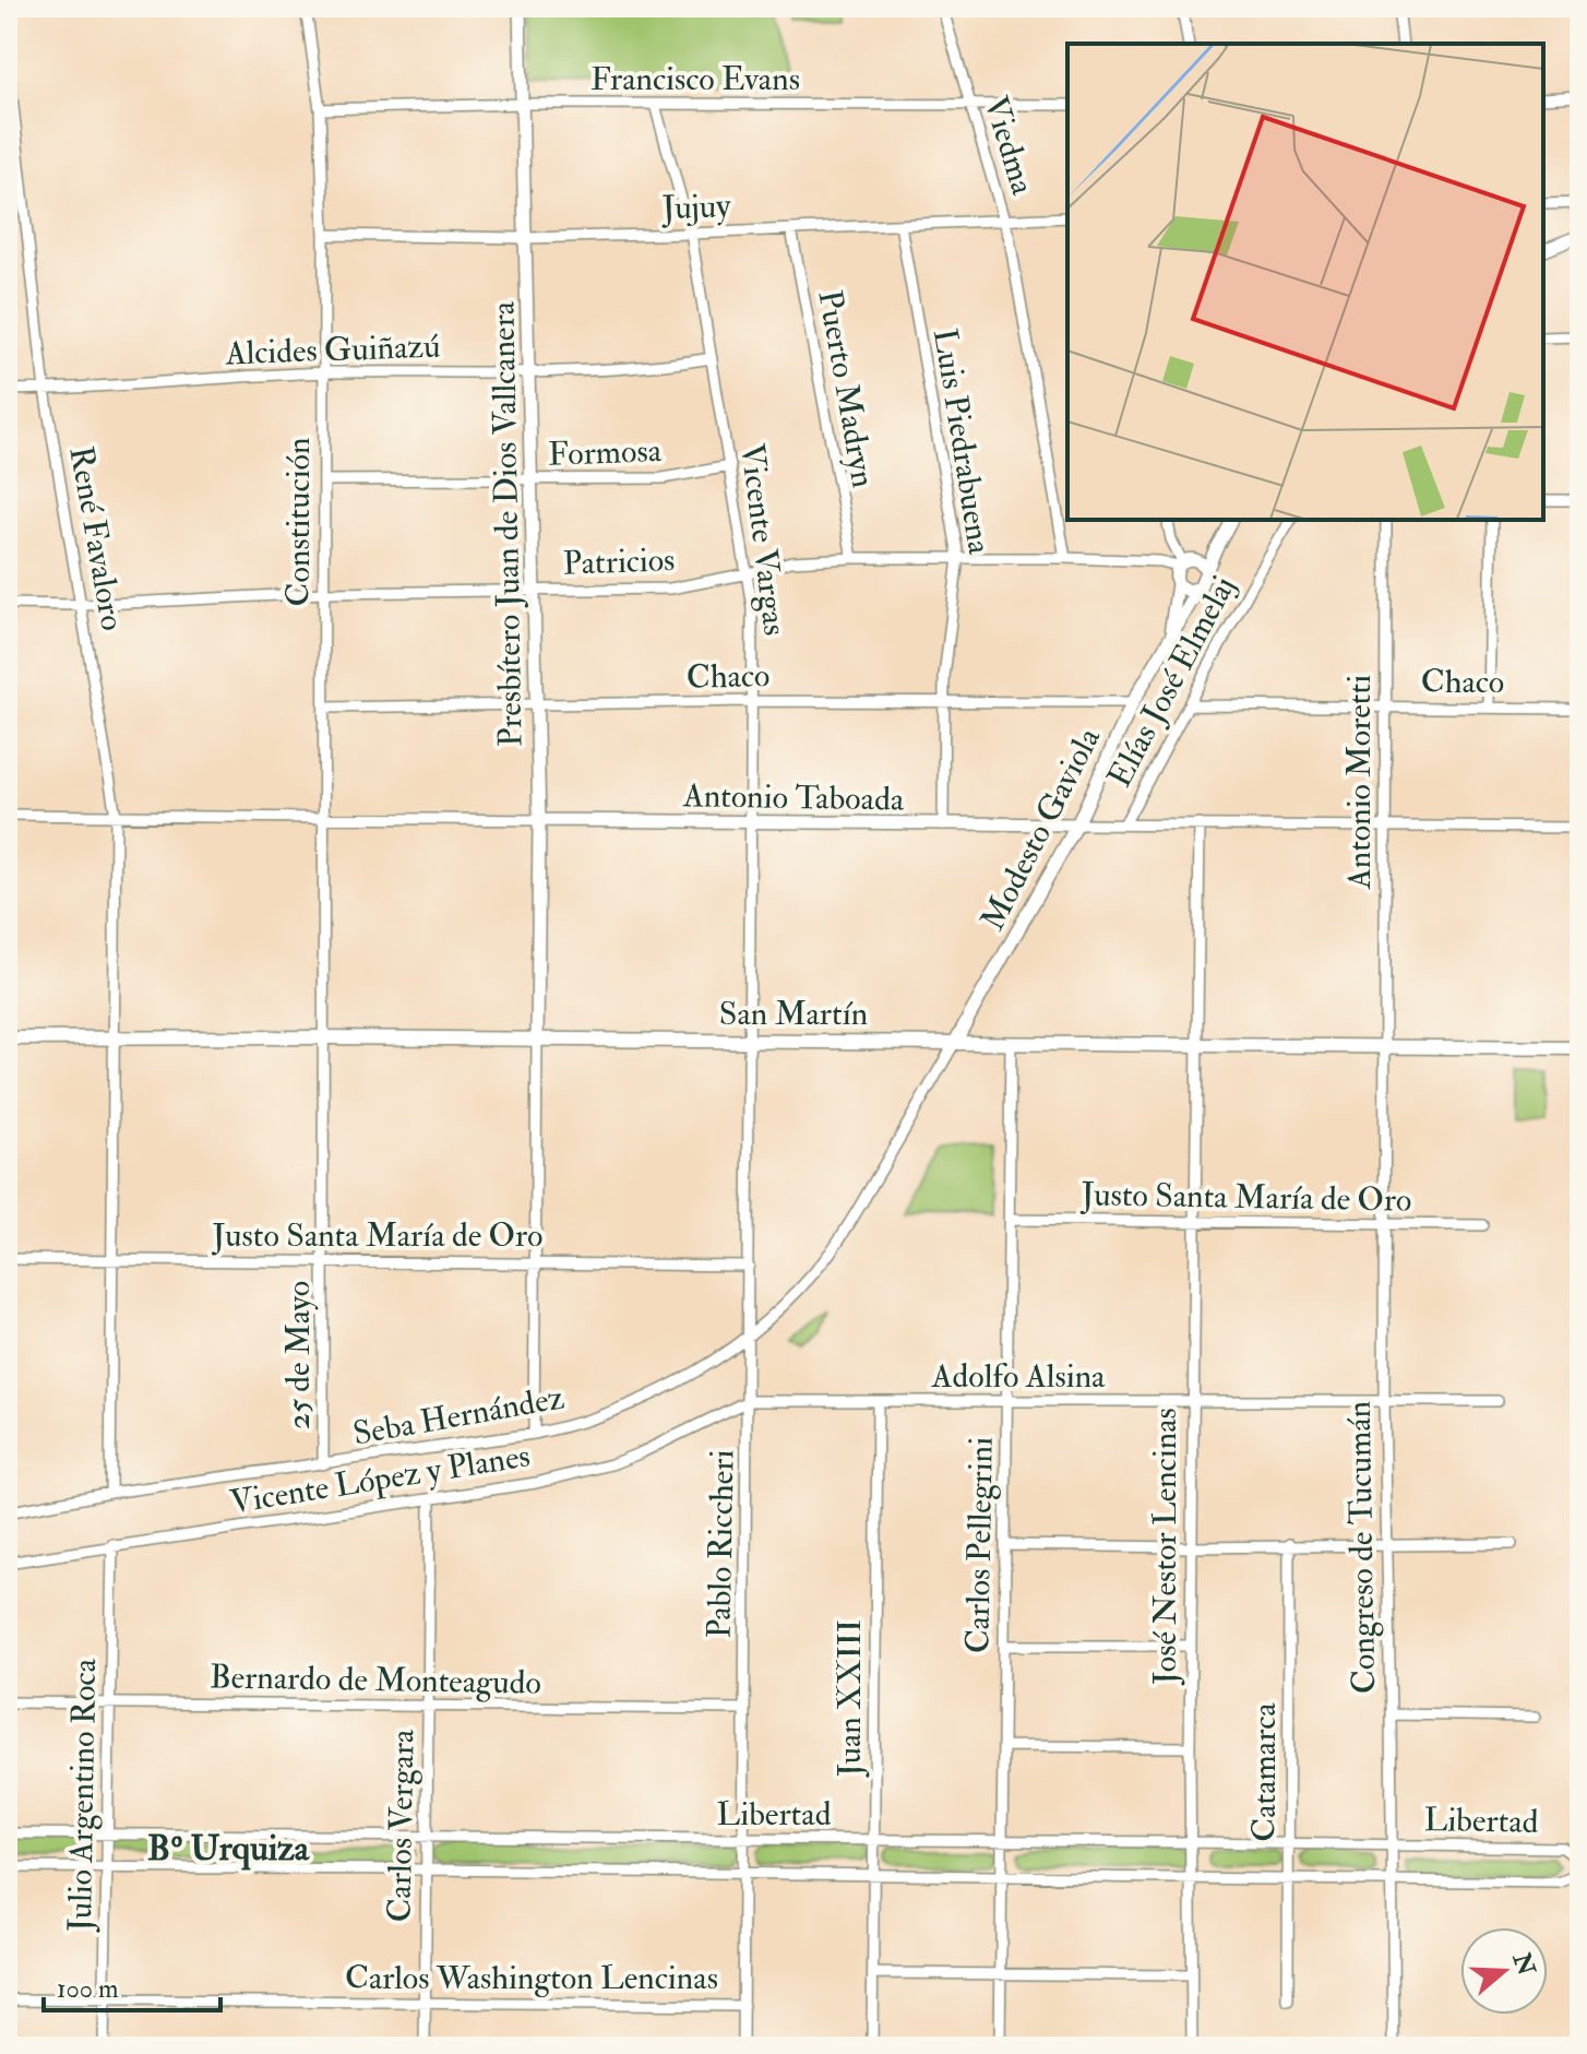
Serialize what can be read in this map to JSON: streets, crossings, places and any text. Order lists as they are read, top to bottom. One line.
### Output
{"streets":{"main road":["San Martín"],"street":["Francisco Evans","Viedma","Jujuy","Alcides Guiñazú","Puerto Madryn","Luis Piedrabuena","Formosa","Constitución","Presbítero Juan de Dios Vallcanera","René Favaloro","Vicente Vargas","Patricios","Chaco","Elías José Elmelaj","Antonio Moretti","Antonio Taboada","Modesto Gaviola","Justo Santa María de Oro","25 de Mayo","Adolfo Alsina","Seba Hernández","Vicente López y Planes","Pablo Riccheri","Carlos Pellegrini","José Nestor Lencinas","Congreso de Tucumán","Bernardo de Monteagudo","Juan XXIII","Catamarca","Julio Argentino Roca","Libertad","Carlos Vergara","Carlos Washington Lencinas"]},"crossings":[["Francisco Evans","Viedma"],["Francisco Evans","Constitución"],["Francisco Evans","Presbítero Juan de Dios Vallcanera"],["Francisco Evans","Vicente Vargas"],["Viedma","Jujuy"],["Viedma","Patricios"],["Jujuy","Puerto Madryn"],["Jujuy","Luis Piedrabuena"],["Jujuy","Constitución"],["Jujuy","Presbítero Juan de Dios Vallcanera"],["Jujuy","Vicente Vargas"],["Alcides Guiñazú","Constitución"],["Alcides Guiñazú","Presbítero Juan de Dios Vallcanera"],["Alcides Guiñazú","René Favaloro"],["Alcides Guiñazú","Vicente Vargas"],["Puerto Madryn","Patricios"],["Luis Piedrabuena","Patricios"],["Luis Piedrabuena","Chaco"],["Luis Piedrabuena","Antonio Taboada"],["Formosa","Constitución"],["Formosa","Presbítero Juan de Dios Vallcanera"],["Formosa","Vicente Vargas"],["Constitución","Patricios"],["Constitución","Chaco"],["Constitución","Antonio Taboada"],["Constitución","San Martín"],["Constitución","25 de Mayo"],["Presbítero Juan de Dios Vallcanera","Patricios"],["Presbítero Juan de Dios Vallcanera","Chaco"],["Presbítero Juan de Dios Vallcanera","Antonio Taboada"],["Presbítero Juan de Dios Vallcanera","San Martín"],["René Favaloro","Patricios"],["René Favaloro","Antonio Taboada"],["René Favaloro","San Martín"],["Vicente Vargas","Patricios"],["Vicente Vargas","Chaco"],["Vicente Vargas","Antonio Taboada"],["Vicente Vargas","San Martín"],["Vicente Vargas","Pablo Riccheri"],["Patricios","Modesto Gaviola"],["Chaco","Elías José Elmelaj"],["Chaco","Antonio Moretti"],["Chaco","Modesto Gaviola"],["Elías José Elmelaj","Antonio Taboada"],["Antonio Moretti","Antonio Taboada"],["Antonio Moretti","San Martín"],["Antonio Moretti","Congreso de Tucumán"],["Antonio Taboada","Modesto Gaviola"],["Antonio Taboada","José Nestor Lencinas"],["Modesto Gaviola","San Martín"],["Modesto Gaviola","Seba Hernández"],["San Martín","25 de Mayo"],["San Martín","Seba Hernández"],["San Martín","Pablo Riccheri"],["San Martín","Carlos Pellegrini"],["San Martín","José Nestor Lencinas"],["San Martín","Congreso de Tucumán"],["Justo Santa María de Oro","25 de Mayo"],["Justo Santa María de Oro","Pablo Riccheri"],["Justo Santa María de Oro","Carlos Pellegrini"],["Justo Santa María de Oro","José Nestor Lencinas"],["Justo Santa María de Oro","Congreso de Tucumán"],["25 de Mayo","Seba Hernández"],["Adolfo Alsina","Vicente López y Planes"],["Adolfo Alsina","Pablo Riccheri"],["Adolfo Alsina","Carlos Pellegrini"],["Adolfo Alsina","José Nestor Lencinas"],["Adolfo Alsina","Congreso de Tucumán"],["Adolfo Alsina","Juan XXIII"],["Seba Hernández","Pablo Riccheri"],["Vicente López y Planes","Pablo Riccheri"],["Vicente López y Planes","Julio Argentino Roca"],["Vicente López y Planes","Carlos Vergara"],["Pablo Riccheri","Bernardo de Monteagudo"],["Pablo Riccheri","Libertad"],["Pablo Riccheri","Carlos Washington Lencinas"],["Carlos Pellegrini","Libertad"],["José Nestor Lencinas","Libertad"],["Congreso de Tucumán","Libertad"],["Bernardo de Monteagudo","Julio Argentino Roca"],["Bernardo de Monteagudo","Carlos Vergara"],["Juan XXIII","Libertad"],["Catamarca","Libertad"],["Julio Argentino Roca","Libertad"],["Julio Argentino Roca","Carlos Washington Lencinas"],["Libertad","Carlos Vergara"],["Carlos Vergara","Carlos Washington Lencinas"]],"districts":["Bº Urquiza"],"scale_bar":"100 m","north":"right"}
